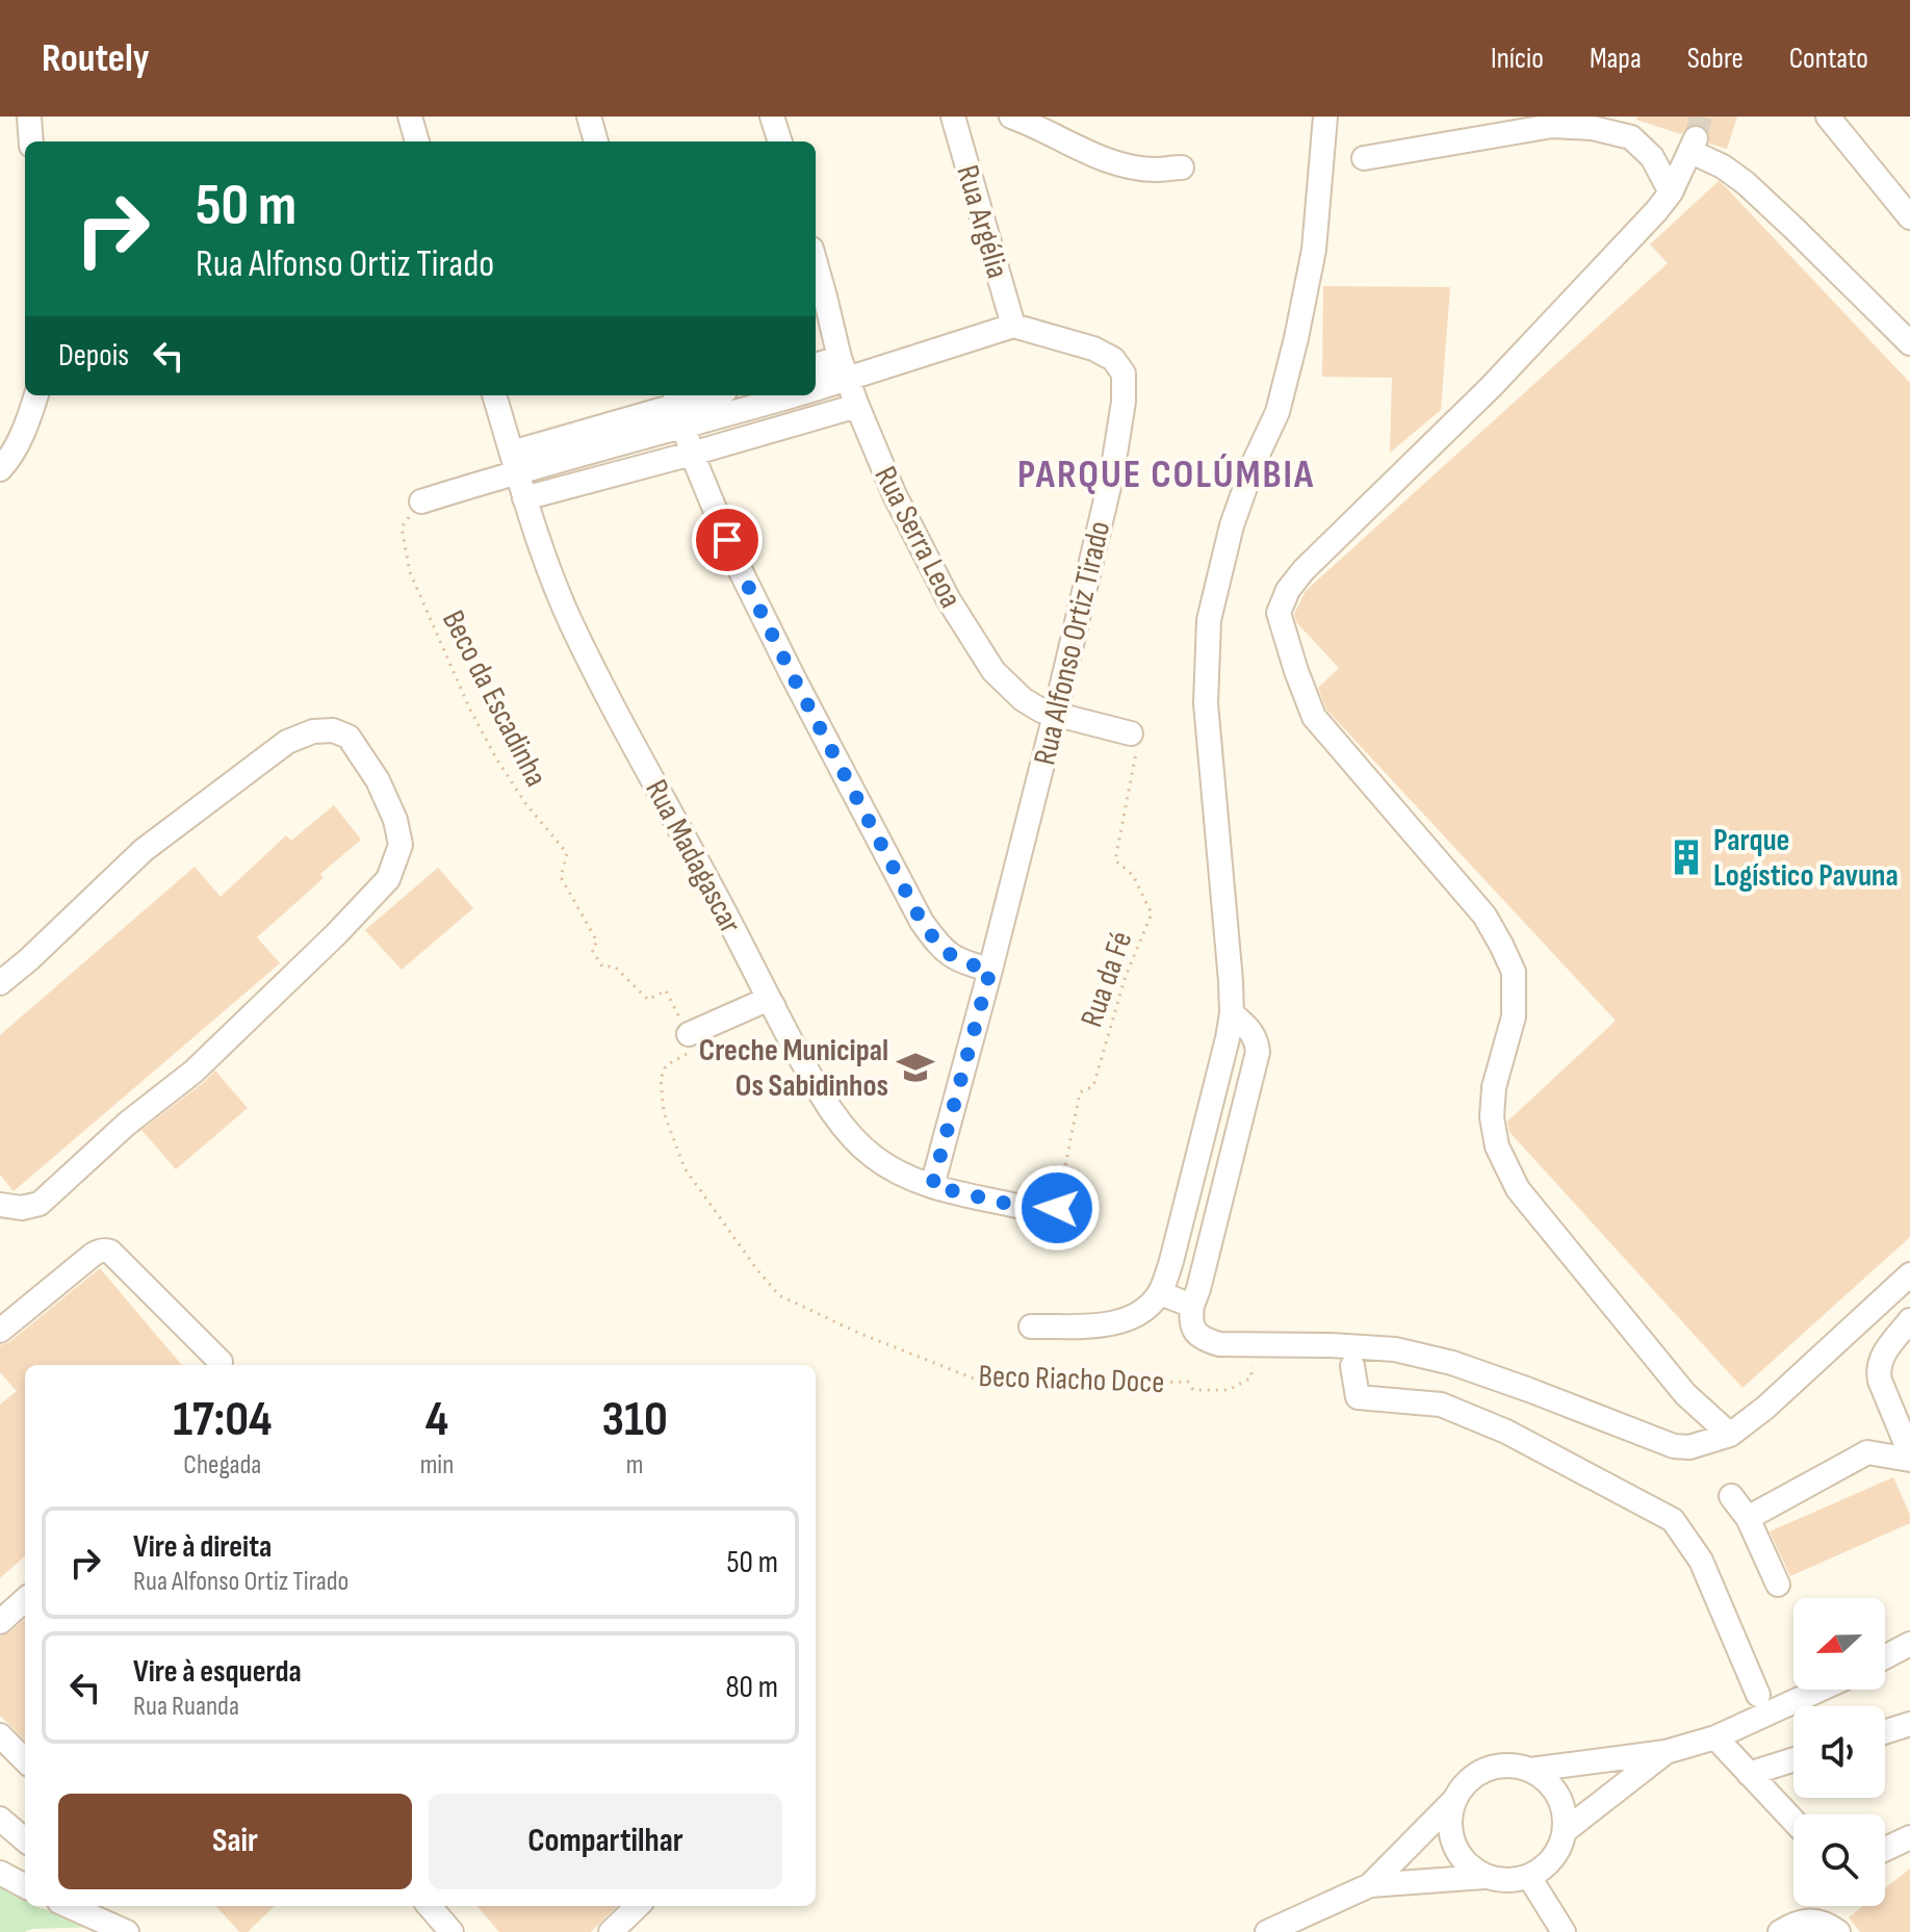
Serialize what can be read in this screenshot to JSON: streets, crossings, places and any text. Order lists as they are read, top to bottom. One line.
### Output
{"streets":{"street":["Rua Argélia","Rua Serra Leoa","Rua Alfonso Ortiz Tirado","Rua Madagascar"],"path":["Beco da Escadinha","Rua da Fé","Beco Riacho Doce"]},"crossings":[["Rua Argélia","Rua Alfonso Ortiz Tirado"],["Rua Serra Leoa","Rua Alfonso Ortiz Tirado"],["Rua Serra Leoa","Rua da Fé"],["Rua Alfonso Ortiz Tirado","Rua Madagascar"],["Beco da Escadinha","Beco Riacho Doce"],["Rua Madagascar","Rua da Fé"]],"districts":["PARQUE COLÚMBIA"],"places":{"building":["Parque Logístico Pavuna"],"school or university":["Creche Municipal Os Sabidinhos"]},"north":"left","page":{"header":"Routely","nav":["Início","Mapa","Sobre","Contato"],"turn":["50 m","Rua Alfonso Ortiz Tirado"],"then":"Depois","eta":["17:04","Chegada","4","min","310","m"],"list":[{"name":"Vire à direita","note":"Rua Alfonso Ortiz Tirado","value":"50 m"},{"name":"Vire à esquerda","note":"Rua Ruanda","value":"80 m"}],"buttons":["Sair","Compartilhar"]}}
